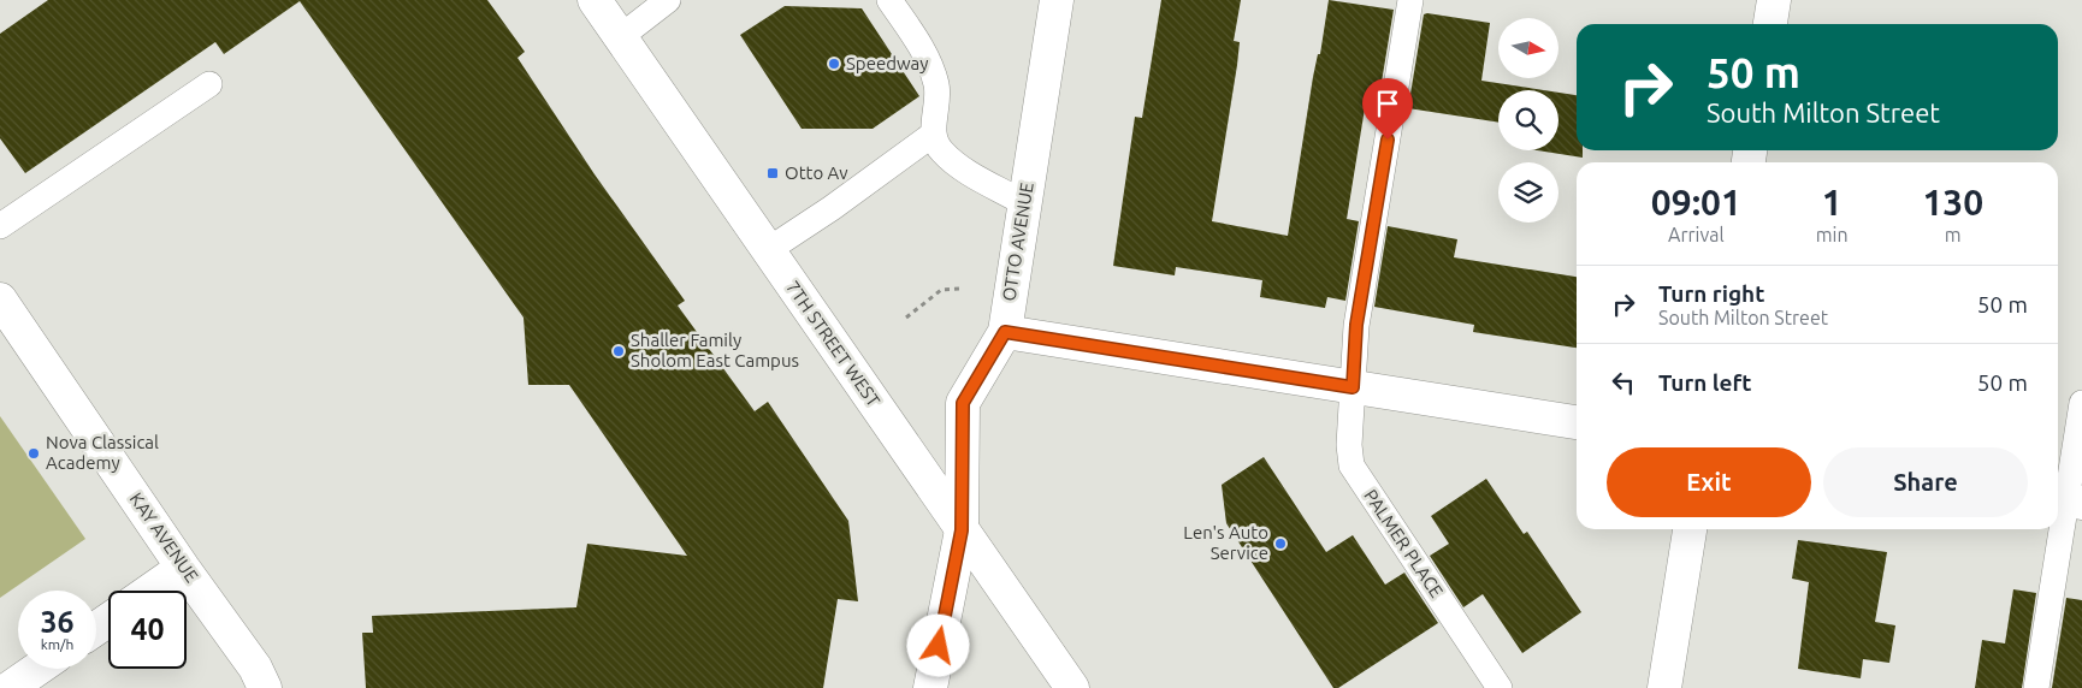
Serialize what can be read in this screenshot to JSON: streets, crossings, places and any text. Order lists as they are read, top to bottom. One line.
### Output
{"streets":{"street":["OTTO AVENUE","7TH STREET WEST","KAY AVENUE"],"lane":["PALMER PLACE"]},"crossings":[["OTTO AVENUE","7TH STREET WEST"]],"places":{"other":["Speedway","Shaller Family Sholom East Campus","Nova Classical Academy","Len's Auto Service"],"transit":["Otto Av"]},"north":"right","page":{"turn":["50 m","South Milton Street"],"eta":["09:01","Arrival","1","min","130","m"],"list":[{"name":"Turn right","note":"South Milton Street","value":"50 m"},{"name":"Turn left","value":"50 m"}],"buttons":["Exit","Share"],"speed":"36 km/h","limit":"40"}}
